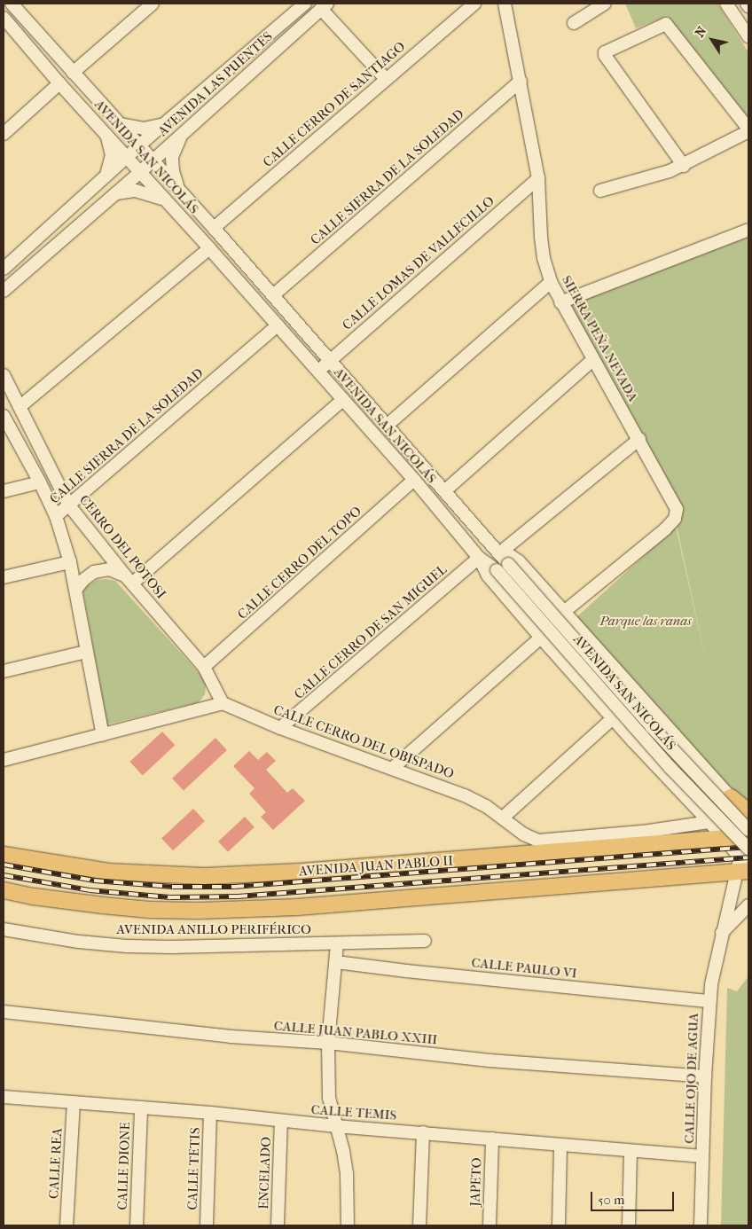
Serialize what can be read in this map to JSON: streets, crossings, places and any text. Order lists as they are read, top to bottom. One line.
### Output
{"streets":{"main road":["AVENIDA JUAN PABLO II"],"street":["AVENIDA LAS PUENTES","CALLE CERRO DE SANTIAGO","AVENIDA SAN NICOLÁS","CALLE SIERRA DE LA SOLEDAD","CALLE LOMAS DE VALLECILLO","SIERRA PEÑA NEVADA","CERRO DEL POTOSI","CALLE CERRO DEL TOPO","CALLE CERRO DE SAN MIGUEL","CALLE CERRO DEL OBISPADO","AVENIDA ANILLO PERIFÉRICO","CALLE PAULO VI","CALLE JUAN PABLO XXIII","CALLE OJO DE AGUA","CALLE TEMIS","CALLE REA","CALLE DIONE","CALLE TETIS","ENCELADO","JAPETO"]},"crossings":[["AVENIDA LAS PUENTES","AVENIDA SAN NICOLÁS"],["CALLE CERRO DE SANTIAGO","AVENIDA SAN NICOLÁS"],["AVENIDA SAN NICOLÁS","CALLE SIERRA DE LA SOLEDAD"],["AVENIDA SAN NICOLÁS","CALLE LOMAS DE VALLECILLO"],["AVENIDA SAN NICOLÁS","CALLE CERRO DEL TOPO"],["AVENIDA SAN NICOLÁS","CALLE CERRO DE SAN MIGUEL"],["AVENIDA SAN NICOLÁS","CALLE OJO DE AGUA"],["CALLE SIERRA DE LA SOLEDAD","SIERRA PEÑA NEVADA"],["CALLE SIERRA DE LA SOLEDAD","CERRO DEL POTOSI"],["CALLE LOMAS DE VALLECILLO","SIERRA PEÑA NEVADA"],["CERRO DEL POTOSI","CALLE CERRO DEL TOPO"],["CERRO DEL POTOSI","CALLE CERRO DEL OBISPADO"],["CALLE CERRO DE SAN MIGUEL","CALLE CERRO DEL OBISPADO"],["CALLE PAULO VI","CALLE OJO DE AGUA"],["CALLE JUAN PABLO XXIII","CALLE OJO DE AGUA"],["CALLE OJO DE AGUA","CALLE TEMIS"],["CALLE TEMIS","CALLE REA"],["CALLE TEMIS","CALLE DIONE"],["CALLE TEMIS","CALLE TETIS"],["CALLE TEMIS","ENCELADO"],["CALLE TEMIS","JAPETO"]],"parks":["Parque las ranas"],"scale_bar":"50 m","north":"top left"}
